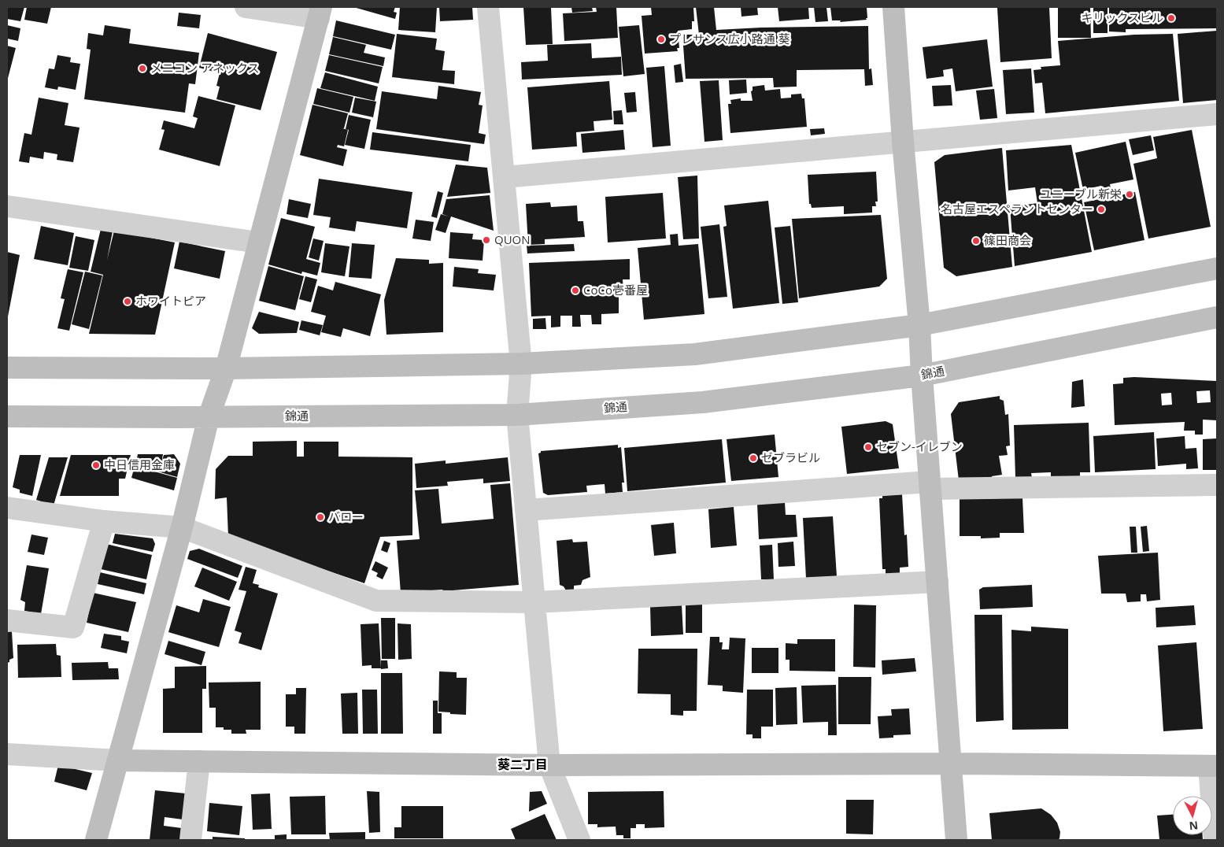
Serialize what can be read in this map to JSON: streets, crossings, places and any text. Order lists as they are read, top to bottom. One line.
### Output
{"streets":{"street":["錦通"]},"districts":["葵二丁目"],"places":["キリックスビル","プレサンス広小路通 葵","メニコン アネックス","ユニーブル新栄","名古屋エスペラントセンター","QUON","篠田商会","CoCo壱番屋","ホワイトピア","セブン-イレブン","ゼブラビル","中日信用金庫","バロー"],"north":"bottom"}
